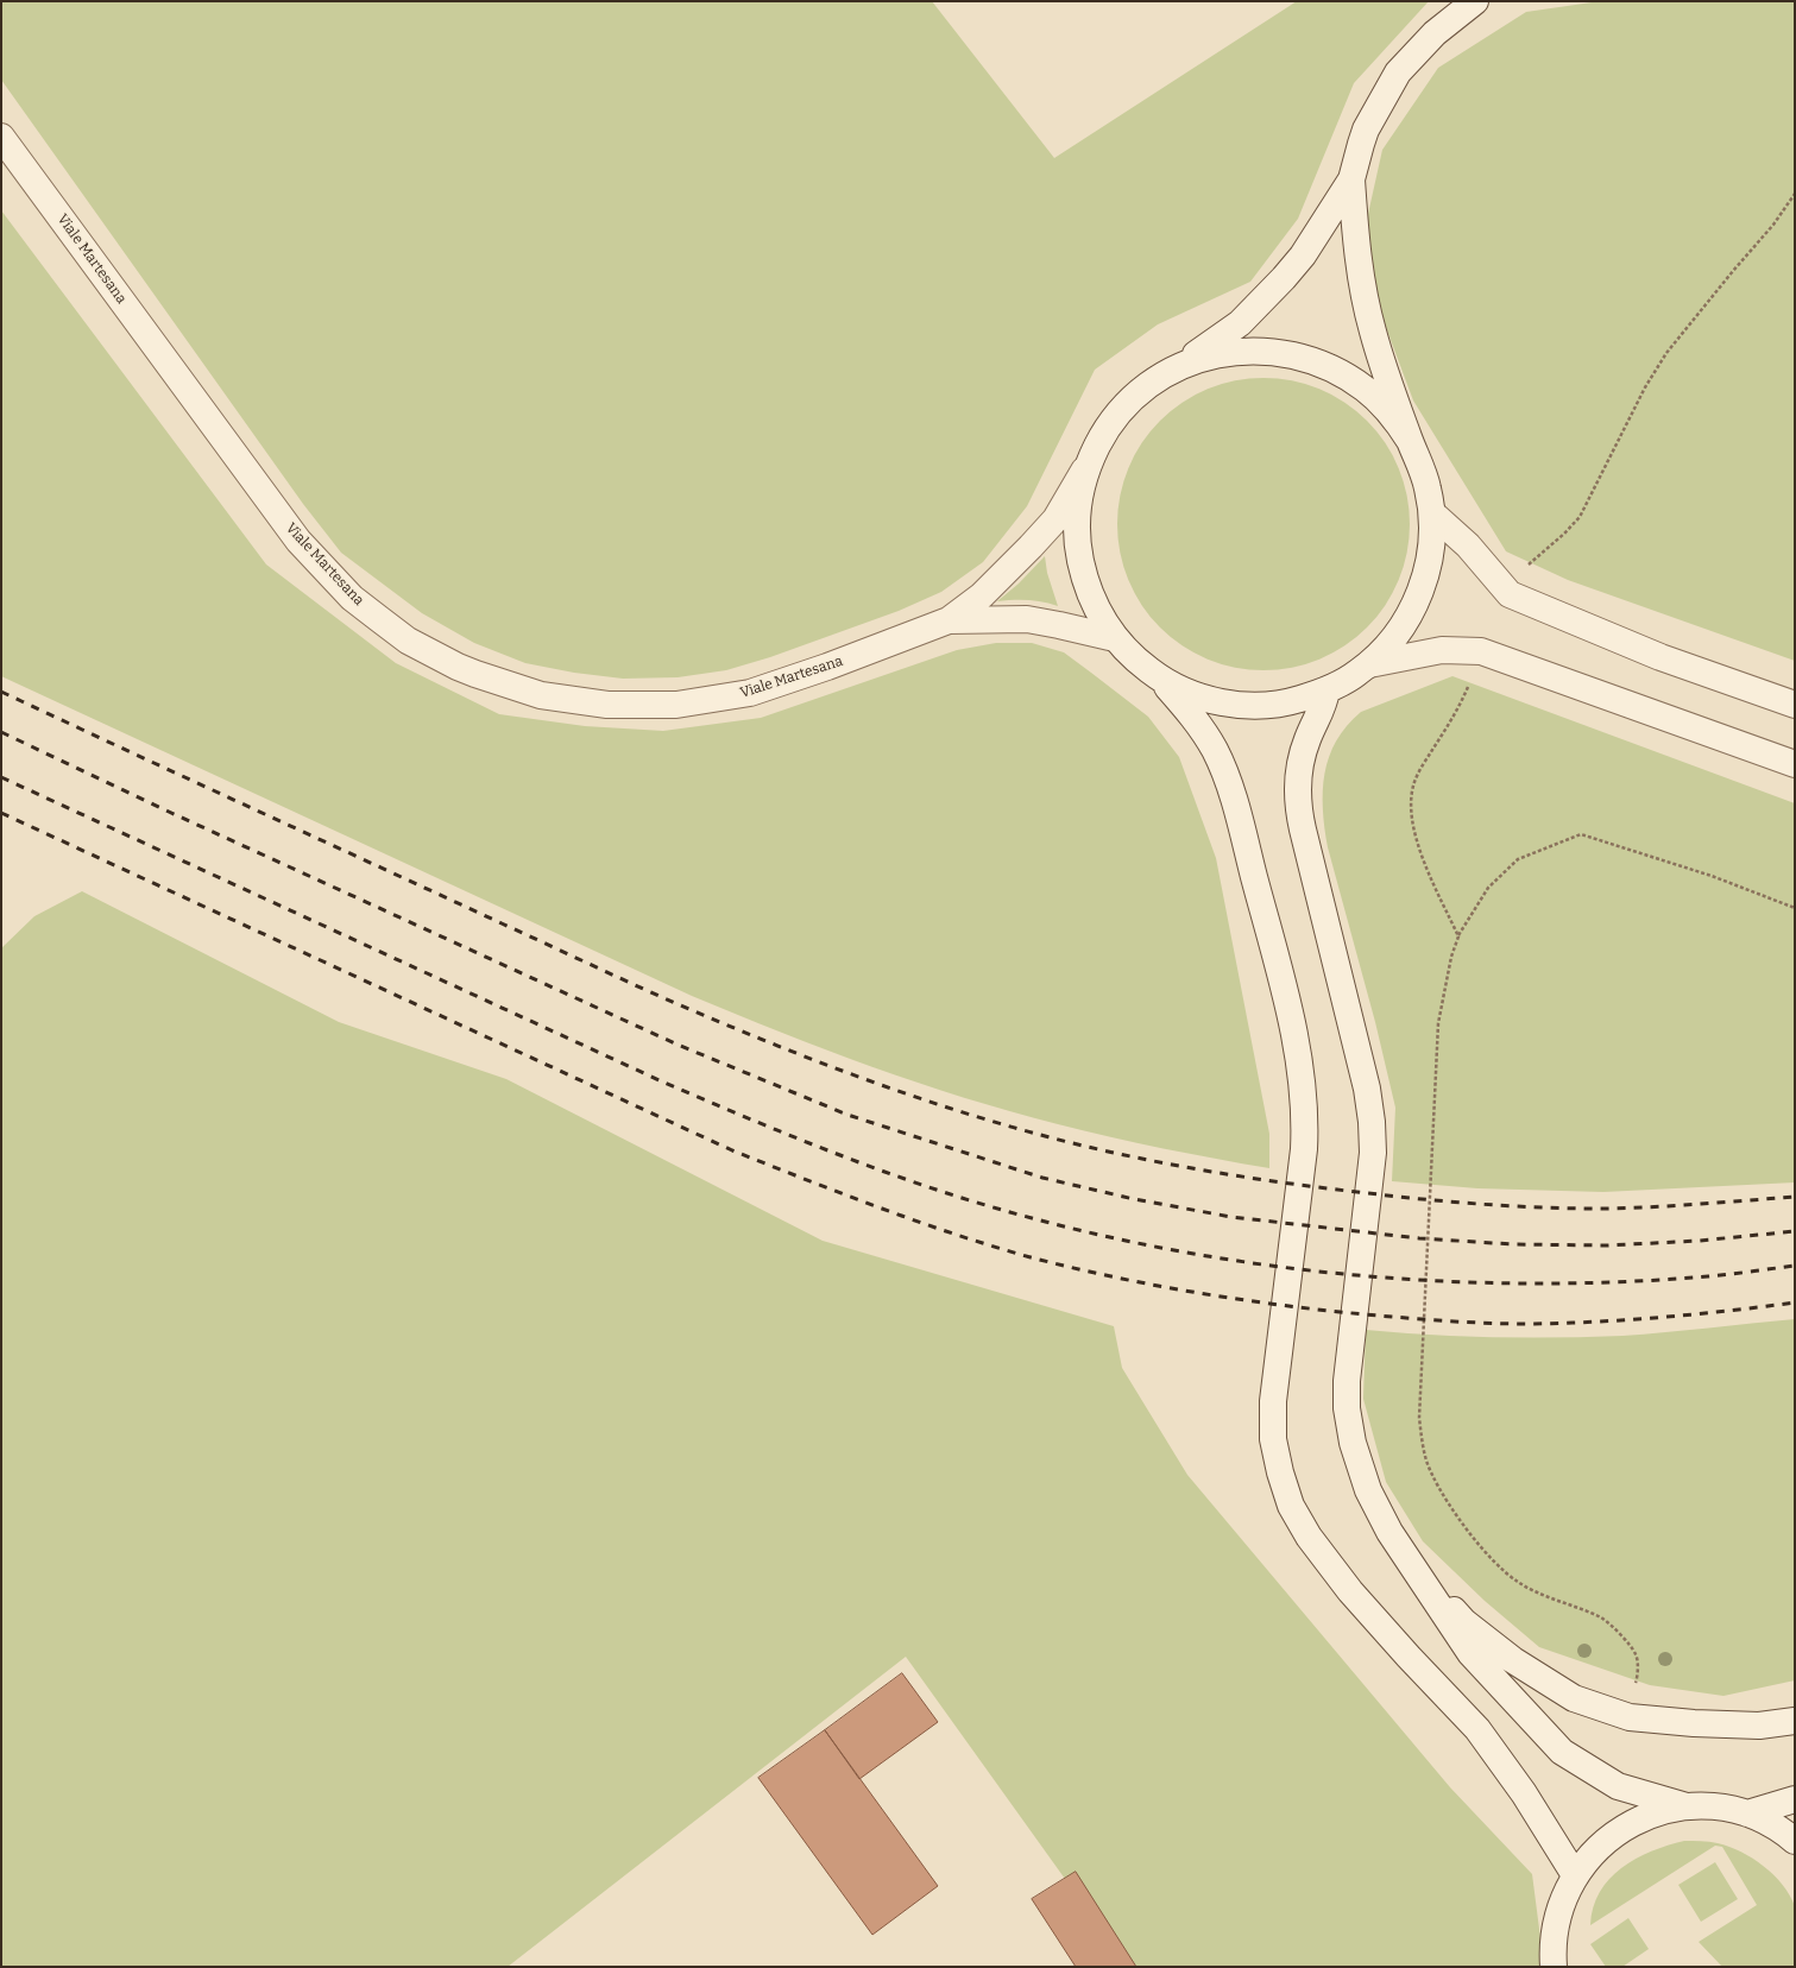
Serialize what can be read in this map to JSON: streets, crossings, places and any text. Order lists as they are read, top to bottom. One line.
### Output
{"streets":{"main road":["Viale Martesana"]}}
